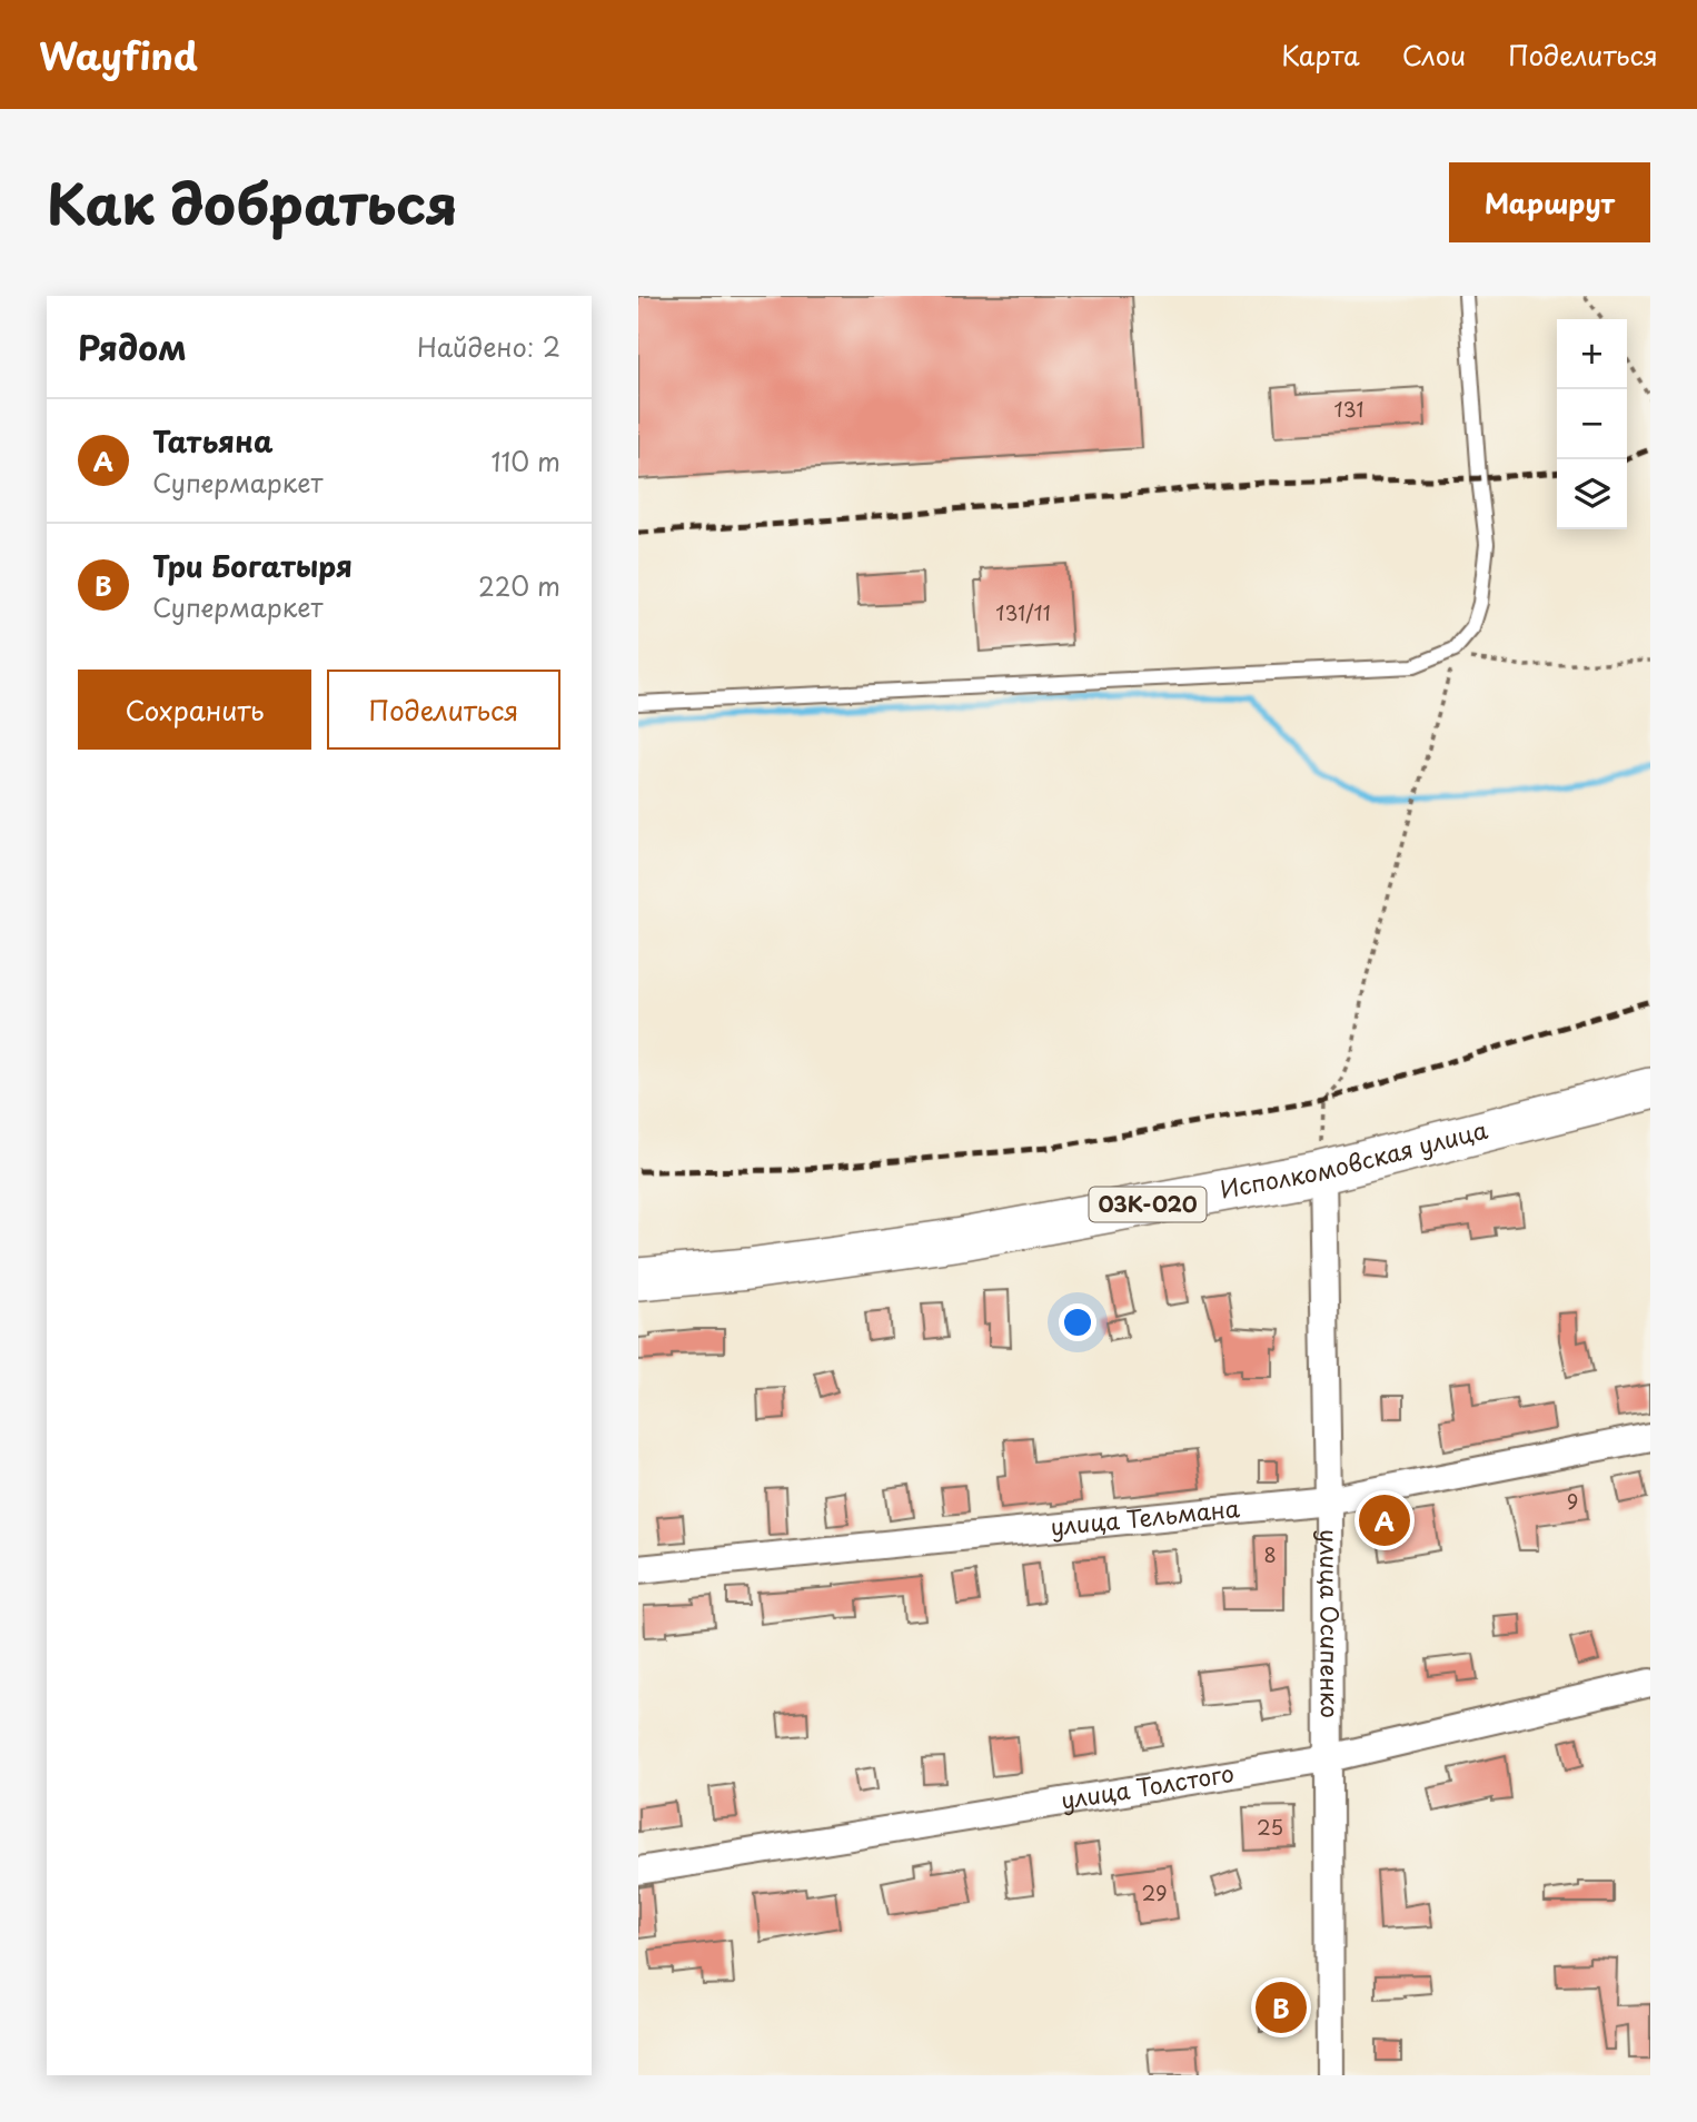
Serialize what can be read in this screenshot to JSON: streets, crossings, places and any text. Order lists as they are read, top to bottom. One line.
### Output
{"streets":{"main road":["Исполкомовская улица","03К-020"],"street":["улица Тельмана","улица Осипенко","улица Толстого"]},"crossings":[["Исполкомовская улица","улица Осипенко"],["улица Тельмана","улица Осипенко"],["улица Осипенко","улица Толстого"]],"house_numbers":["131","131/11","9","8","25","29"],"page":{"header":"Wayfind","nav":["Карта","Слои","Поделиться"],"title":"Как добраться","buttons":["Маршрут",["Сохранить","Поделиться"]],"heading":["Рядом","Найдено: 2"],"map_buttons":["+","−"],"list":[{"mark":"A","name":"Татьяна","note":"Супермаркет","value":"110 m"},{"mark":"B","name":"Три Богатыря","note":"Супермаркет","value":"220 m"}],"pins":["A","B"]}}
